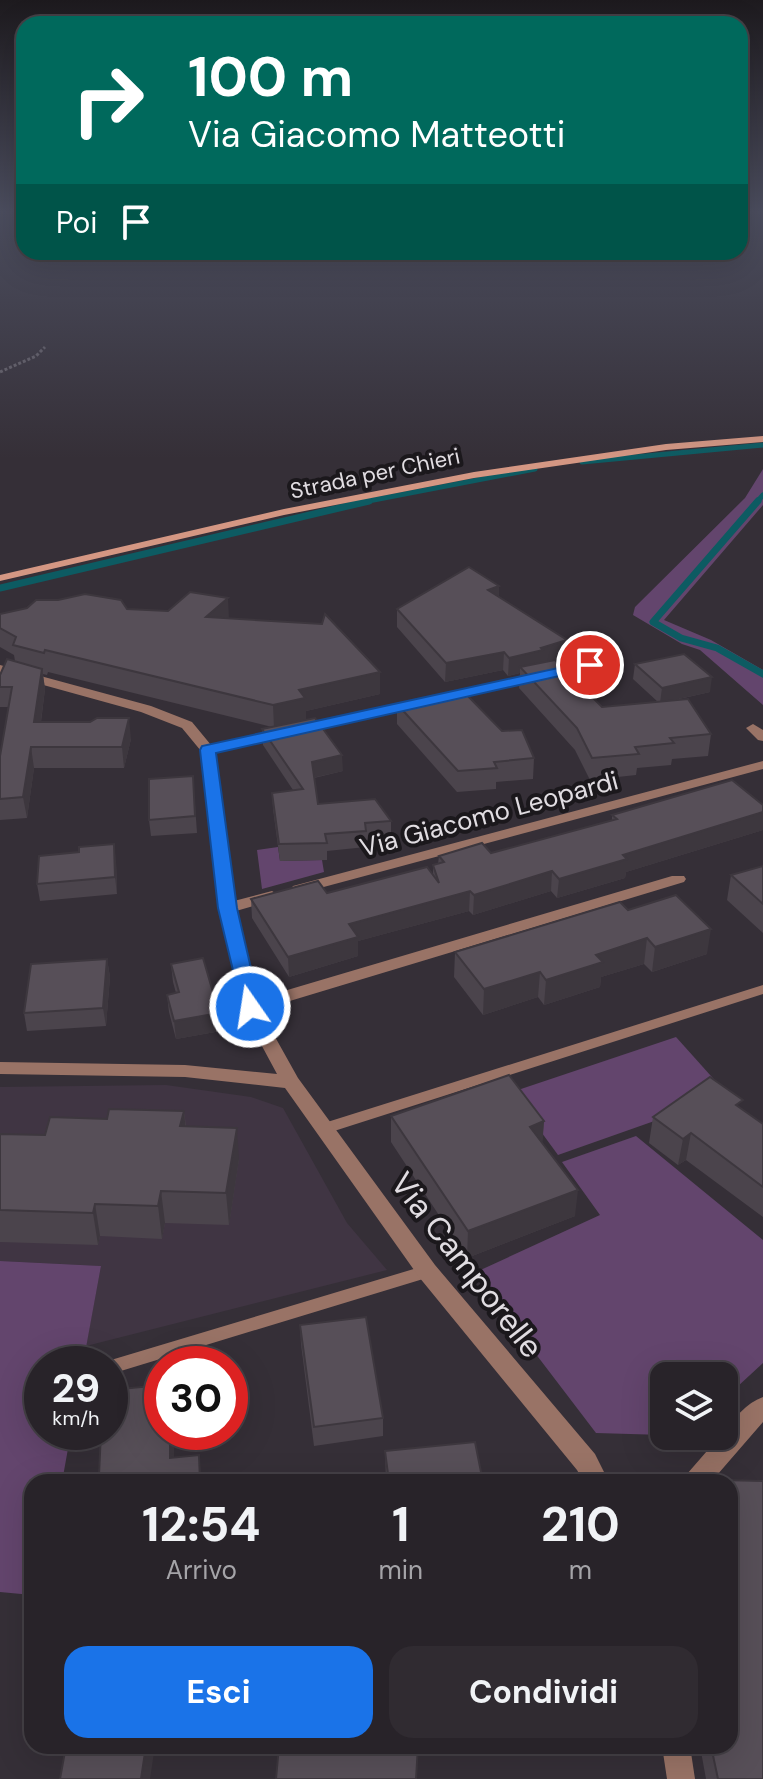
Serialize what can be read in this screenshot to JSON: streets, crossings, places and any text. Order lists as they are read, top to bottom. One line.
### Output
{"streets":{"main road":["Strada per Chieri"],"street":["Via Giacomo Leopardi","Via Camporelle"]},"crossings":[["Via Giacomo Leopardi","Via Camporelle"]],"page":{"turn":["100 m","Via Giacomo Matteotti"],"then":"Poi","speed":"29 km/h","limit":"30","eta":["12:54","Arrivo","1","min","210","m"],"buttons":["Esci","Condividi"]}}
